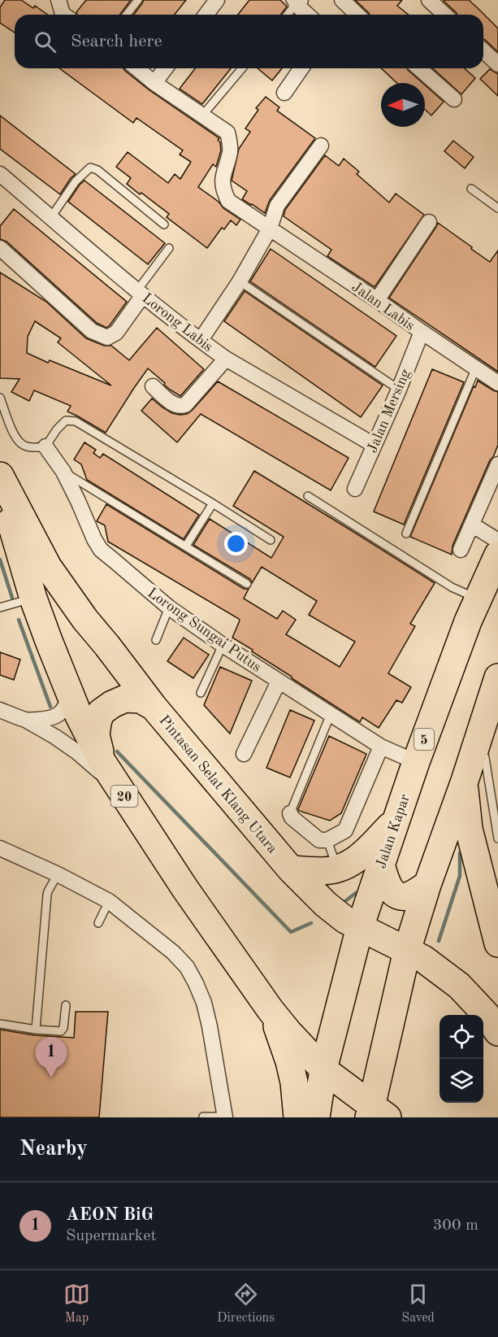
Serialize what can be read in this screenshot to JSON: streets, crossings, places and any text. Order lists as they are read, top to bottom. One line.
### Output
{"streets":{"highway":["5","Pintasan Selat Klang Utara","20","Jalan Kapar"],"street":["Jalan Labis","Lorong Labis","Jalan Mersing","Lorong Sungai Putus"]},"crossings":[["Jalan Labis","Jalan Mersing"],["Lorong Labis","Jalan Mersing"],["Lorong Sungai Putus","Jalan Kapar"],["Pintasan Selat Klang Utara","Jalan Kapar"],["20","Jalan Kapar"]],"north":"left","page":{"search":"Search here","pins":"1","heading":"Nearby","list":[{"mark":"1","name":"AEON BiG","note":"Supermarket","value":"300 m"}],"nav":["Map","Directions","Saved"]}}
